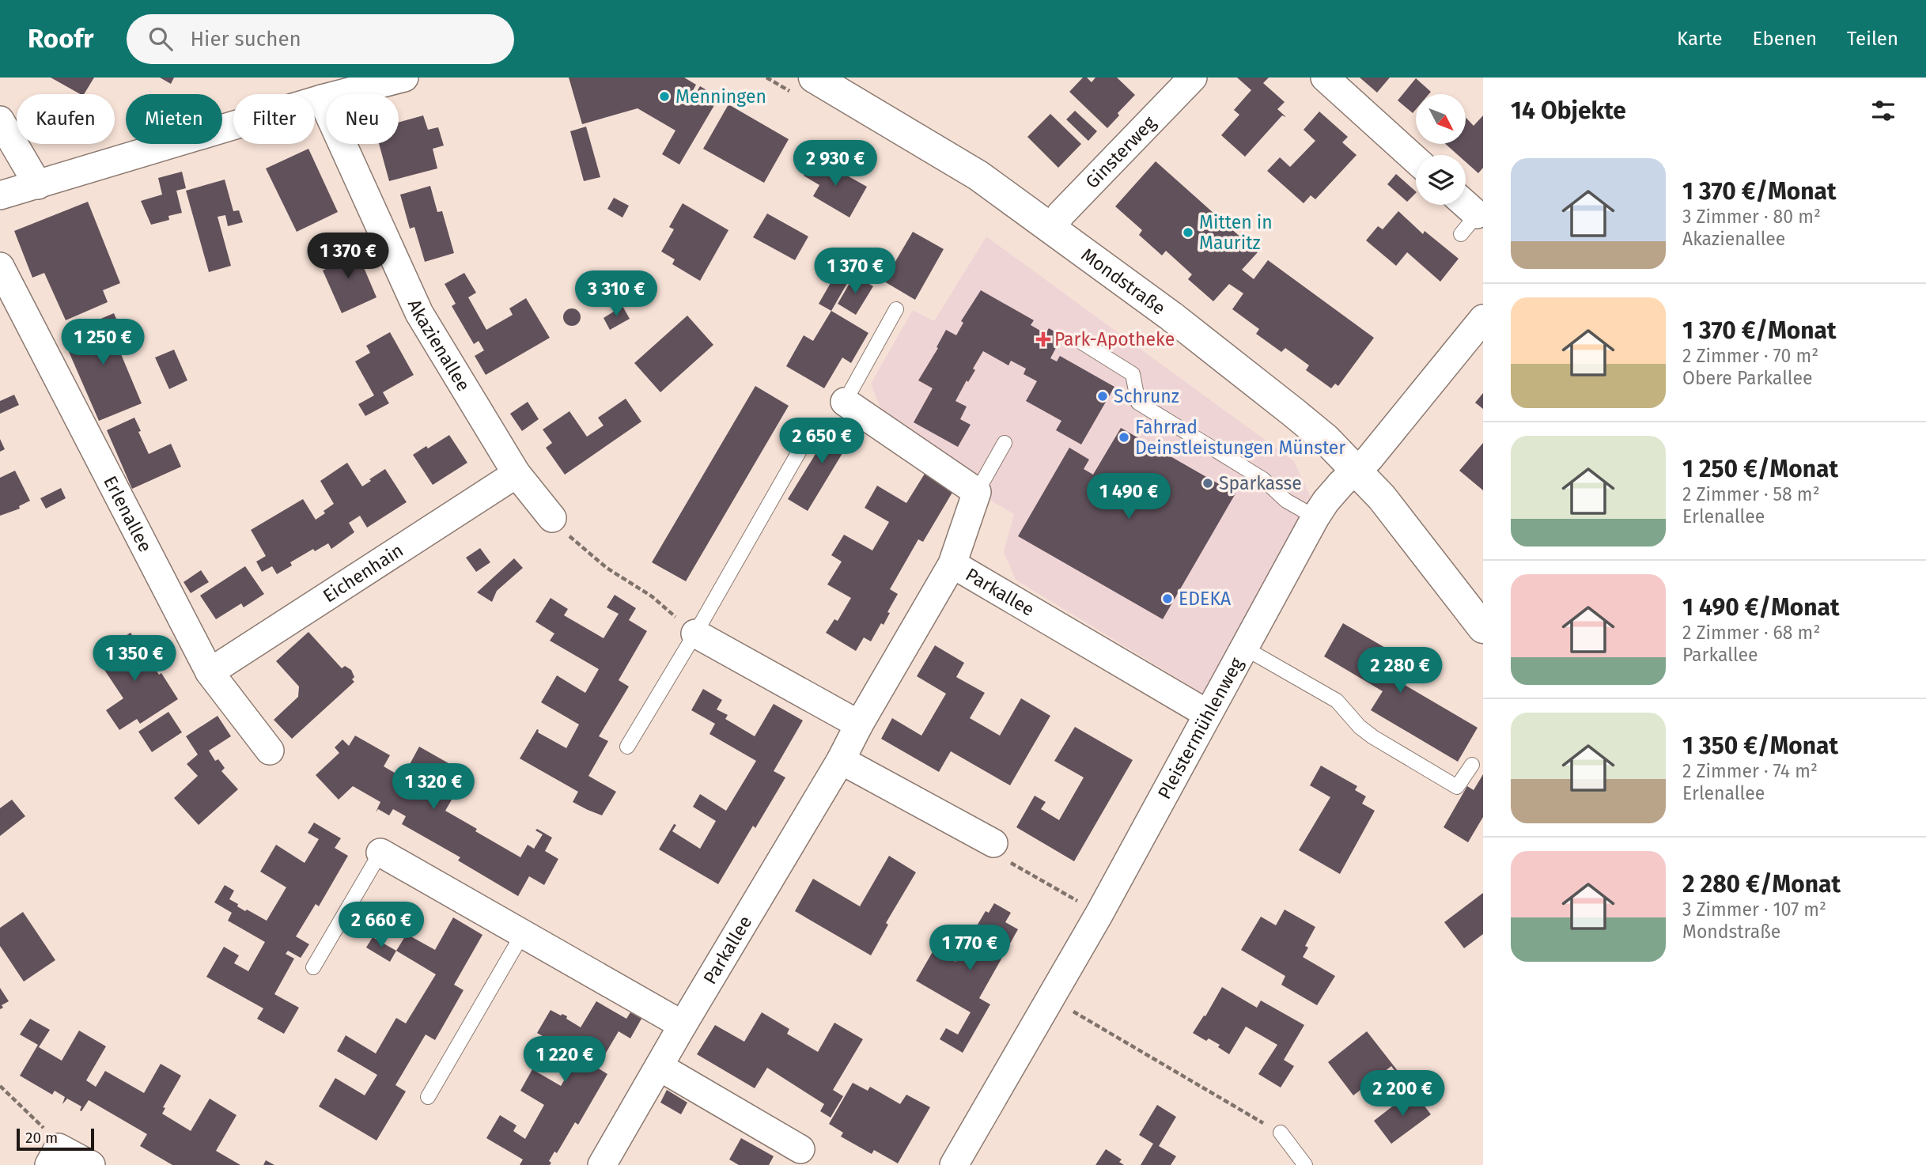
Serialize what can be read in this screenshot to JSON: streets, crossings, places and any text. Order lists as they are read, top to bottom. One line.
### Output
{"streets":{"street":["Ginsterweg","Mondstraße","Akazienallee","Erlenallee","Eichenhain","Parkallee","Pleistermühlenweg"]},"crossings":[["Ginsterweg","Mondstraße"],["Mondstraße","Pleistermühlenweg"],["Akazienallee","Eichenhain"],["Erlenallee","Eichenhain"],["Parkallee","Pleistermühlenweg"]],"places":{"other":["Menningen","Mitten in Mauritz","Schrunz","Fahrrad Deinstleistungen Münster","Sparkasse","EDEKA"],"health":["Park-Apotheke"]},"scale_bar":"20 m","north":"bottom right","page":{"header":"Roofr","search":"Hier suchen","nav":["Karte","Ebenen","Teilen"],"heading":"14 Objekte","chip":["Kaufen","Mieten","Filter","Neu"],"price":["2 930 €","1 370 €","1 370 €","3 310 €","1 250 €","2 650 €","1 490 €","1 350 €","2 280 €","1 320 €","2 660 €","1 770 €","1 220 €","2 200 €"],"list":[{"name":"1 370 €/Monat","note":"3 Zimmer · 80 m² · Akazienallee"},{"name":"1 370 €/Monat","note":"2 Zimmer · 70 m² · Obere Parkallee"},{"name":"1 250 €/Monat","note":"2 Zimmer · 58 m² · Erlenallee"},{"name":"1 490 €/Monat","note":"2 Zimmer · 68 m² · Parkallee"},{"name":"1 350 €/Monat","note":"2 Zimmer · 74 m² · Erlenallee"},{"name":"2 280 €/Monat","note":"3 Zimmer · 107 m² · Mondstraße"}],"scale":"20 m"}}
